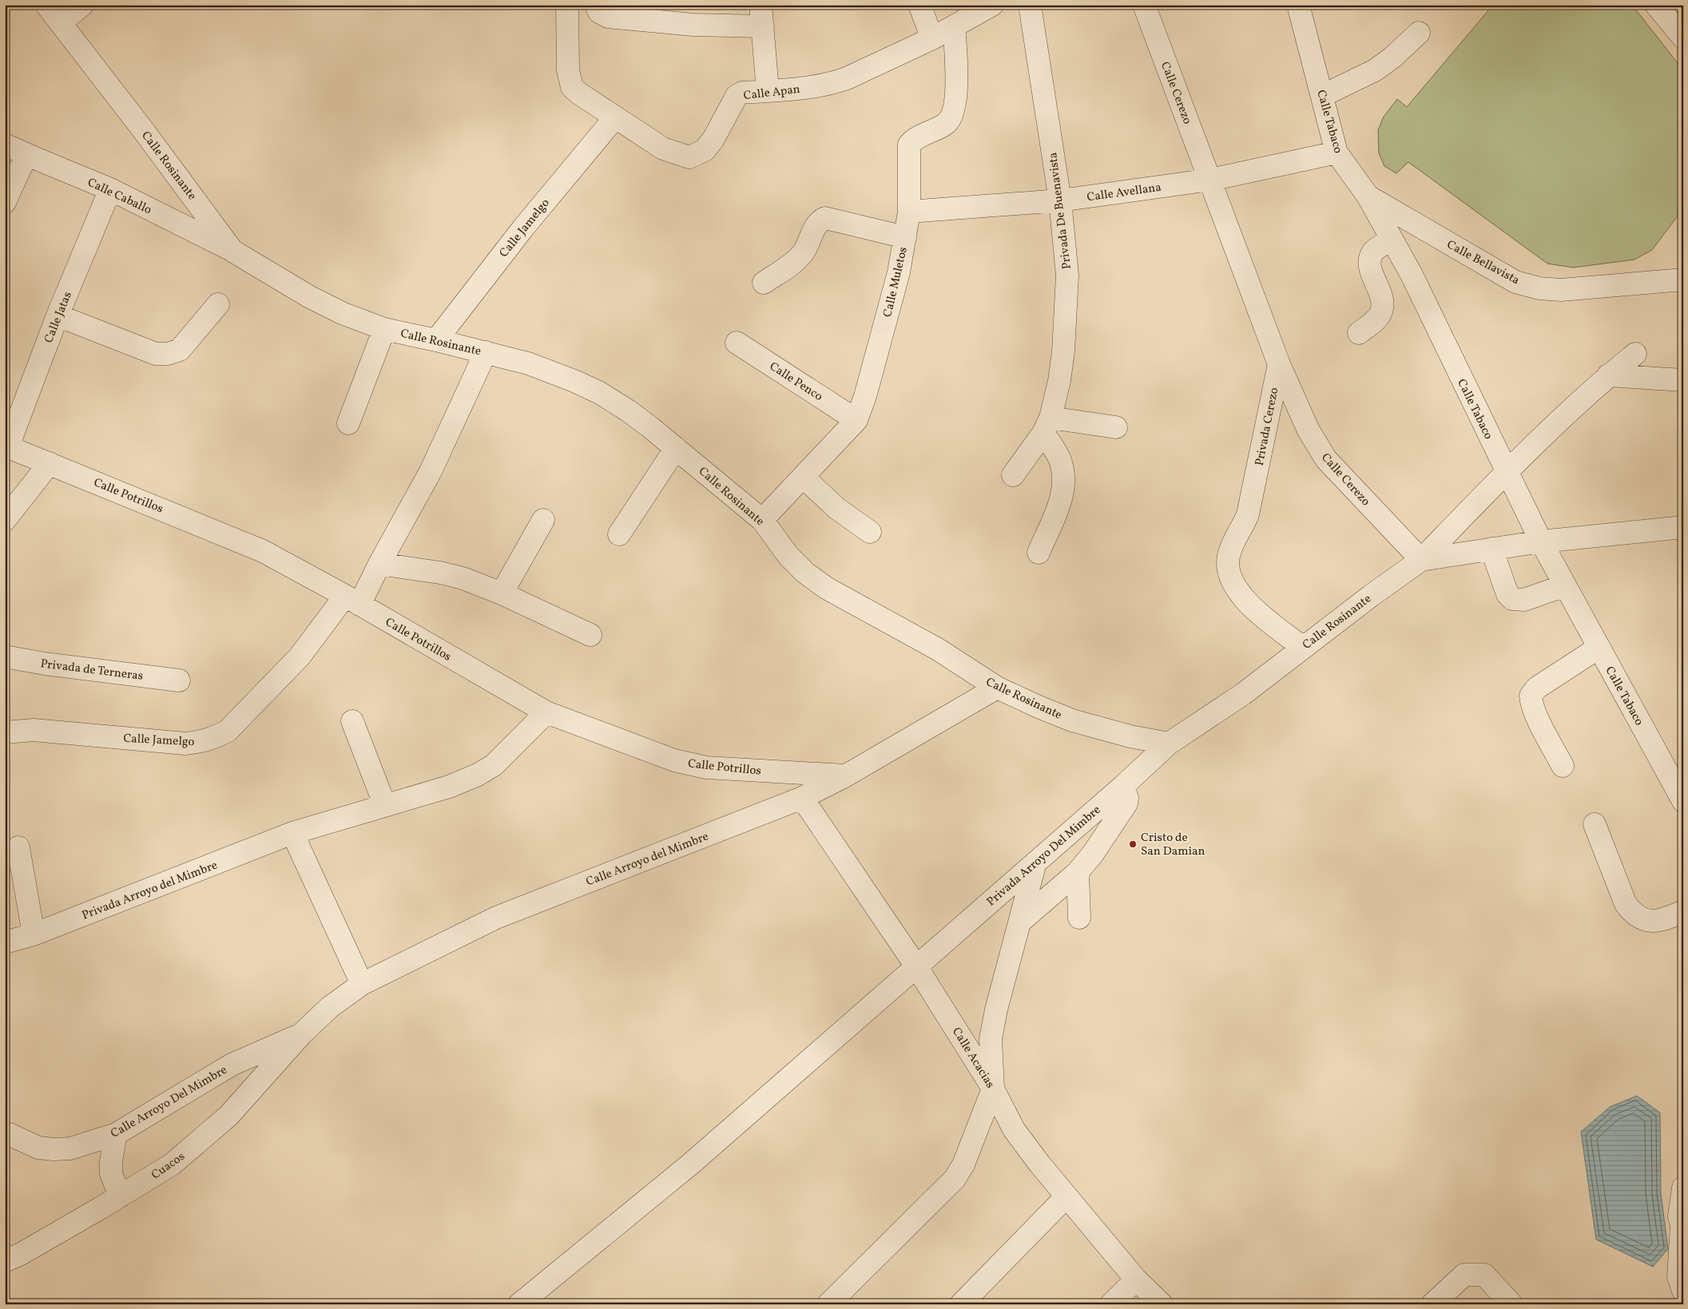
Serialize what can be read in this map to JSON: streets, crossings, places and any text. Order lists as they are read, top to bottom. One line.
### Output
{"streets":{"street":["Calle Apan","Calle Cerezo","Calle Tabaco","Calle Rosinante","Calle Avellana","Calle Caballo","Privada De Buenavista","Calle Jamelgo","Calle Bellavista","Calle Muletos","Calle Jatas","Calle Penco","Privada Cerezo","Calle Potrillos","Privada de Terneras","Privada Arroyo Del Mimbre","Calle Arroyo del Mimbre","Privada Arroyo del Mimbre","Calle Acacias","Calle Arroyo Del Mimbre","Cuacos"]},"crossings":[["Calle Apan","Calle Jamelgo"],["Calle Apan","Calle Muletos"],["Calle Cerezo","Calle Rosinante"],["Calle Cerezo","Calle Avellana"],["Calle Cerezo","Privada Cerezo"],["Calle Tabaco","Calle Rosinante"],["Calle Tabaco","Calle Avellana"],["Calle Tabaco","Calle Bellavista"],["Calle Rosinante","Calle Caballo"],["Calle Rosinante","Calle Jamelgo"],["Calle Rosinante","Calle Muletos"],["Calle Rosinante","Privada Cerezo"],["Calle Rosinante","Privada Arroyo Del Mimbre"],["Calle Rosinante","Calle Arroyo del Mimbre"],["Calle Avellana","Privada De Buenavista"],["Calle Avellana","Calle Muletos"],["Calle Caballo","Calle Jatas"],["Calle Jamelgo","Calle Potrillos"],["Calle Muletos","Calle Penco"],["Calle Jatas","Calle Potrillos"],["Calle Potrillos","Calle Arroyo del Mimbre"],["Calle Potrillos","Privada Arroyo del Mimbre"],["Privada Arroyo Del Mimbre","Calle Acacias"],["Calle Arroyo del Mimbre","Calle Acacias"],["Calle Arroyo del Mimbre","Calle Arroyo Del Mimbre"],["Calle Arroyo del Mimbre","Cuacos"],["Calle Arroyo Del Mimbre","Cuacos"]],"places":["Cristo de San Damian"]}
